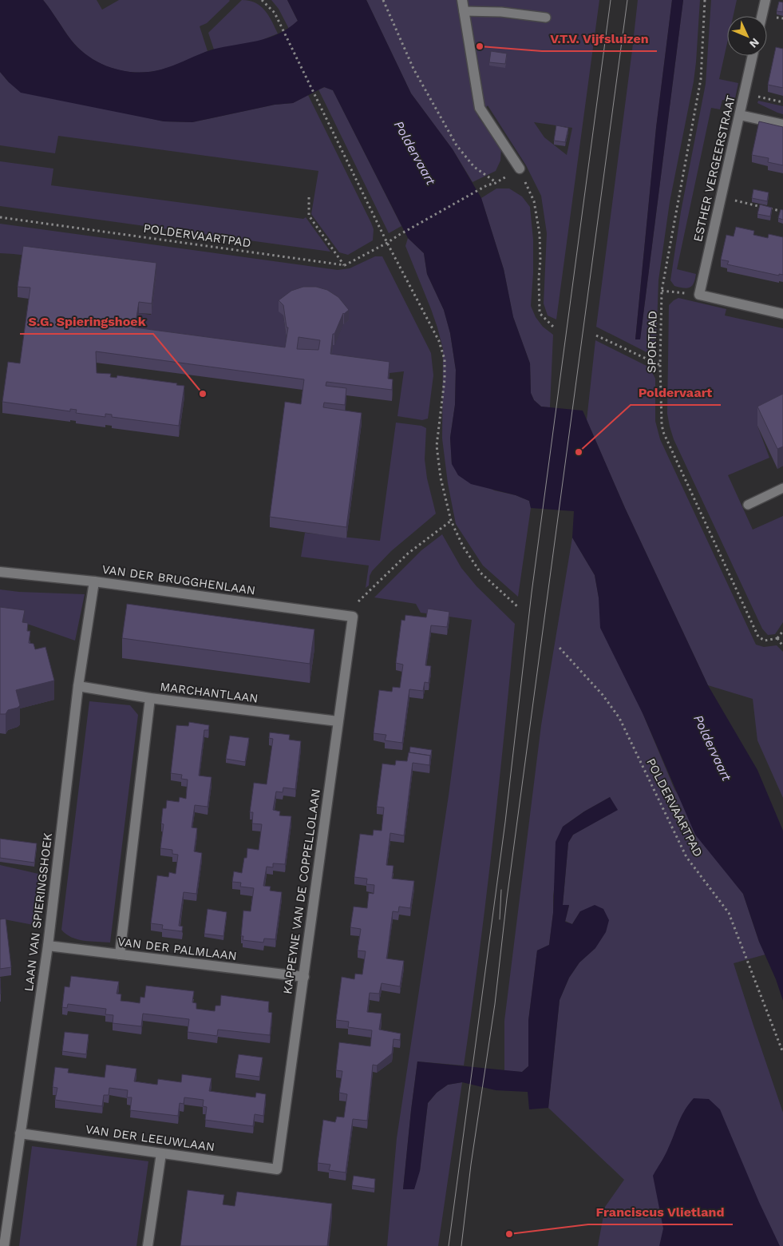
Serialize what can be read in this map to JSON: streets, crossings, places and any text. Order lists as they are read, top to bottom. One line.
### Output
{"streets":{"street":["ESTHER VERGEERSTRAAT","VAN DER BRUGGHENLAAN","MARCHANTLAAN","KAPPEYNE VAN DE COPPELLOLAAN","LAAN VAN SPIERINGSHOEK","VAN DER PALMLAAN","VAN DER LEEUWLAAN"],"path":["POLDERVAARTPAD","SPORTPAD"]},"crossings":[["VAN DER BRUGGHENLAAN","KAPPEYNE VAN DE COPPELLOLAAN"],["VAN DER BRUGGHENLAAN","LAAN VAN SPIERINGSHOEK"],["MARCHANTLAAN","KAPPEYNE VAN DE COPPELLOLAAN"],["MARCHANTLAAN","LAAN VAN SPIERINGSHOEK"],["KAPPEYNE VAN DE COPPELLOLAAN","VAN DER PALMLAAN"],["KAPPEYNE VAN DE COPPELLOLAAN","VAN DER LEEUWLAAN"],["LAAN VAN SPIERINGSHOEK","VAN DER PALMLAAN"],["LAAN VAN SPIERINGSHOEK","VAN DER LEEUWLAAN"]],"water":["Poldervaart"],"places":["V.T.V. Vijfsluizen","S.G. Spieringshoek","Poldervaart","Franciscus Vlietland"],"north":"bottom right"}
